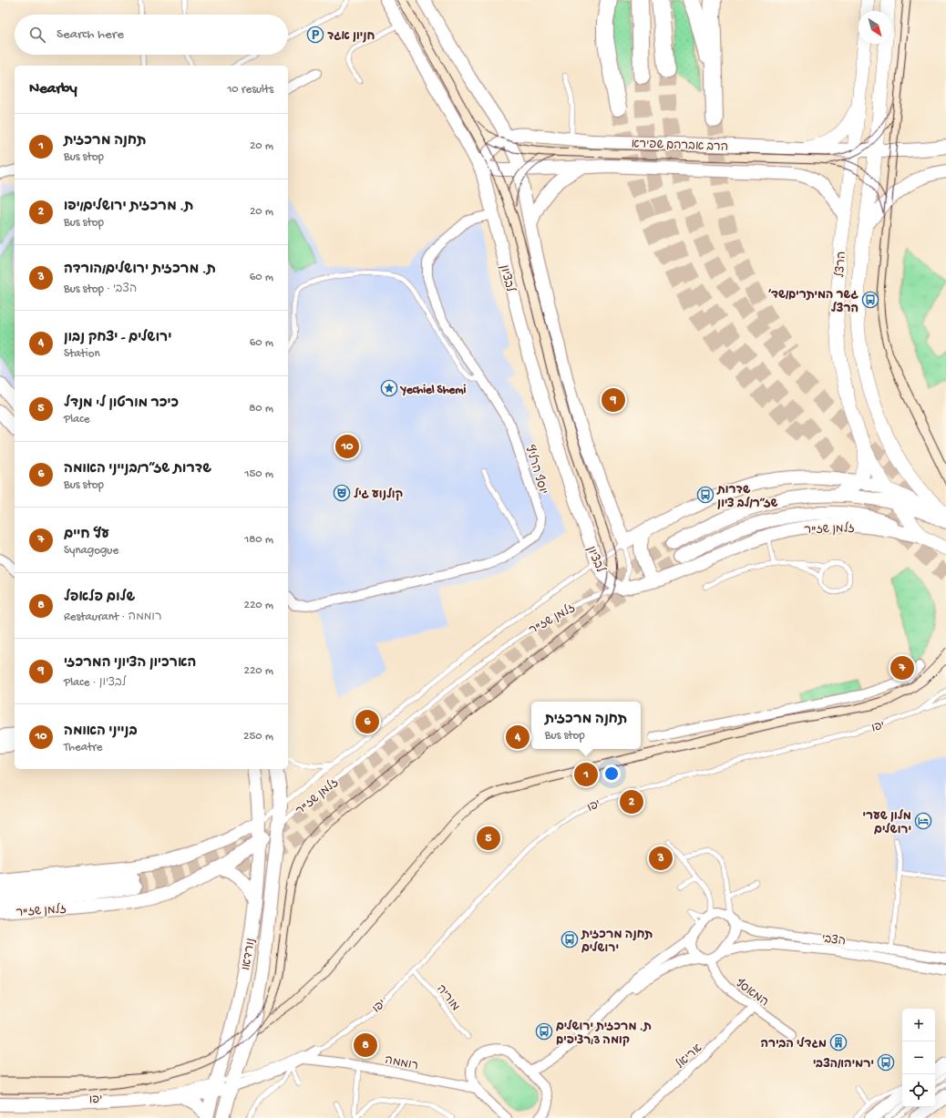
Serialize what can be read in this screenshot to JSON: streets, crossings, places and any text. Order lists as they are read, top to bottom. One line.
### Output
{"streets":{"main road":["הרצל"],"street":["הרב אברהם שפירא","לבציון","יוסף הרליץ","זלמן שז\"ר","יפו","הצבי","נורדאו","המאסף","אריאל","רוממה"],"lane":["מוריה"]},"crossings":[["הרב אברהם שפירא","הרצל"],["הרב אברהם שפירא","לבציון"],["הרצל","זלמן שז\"ר"],["לבציון","יוסף הרליץ"],["לבציון","זלמן שז\"ר"],["זלמן שז\"ר","נורדאו"],["יפו","נורדאו"],["יפו","מוריה"],["יפו","רוממה"],["הצבי","המאסף"],["המאסף","אריאל"]],"places":{"parking":["חניון אגד"],"bus stop":["גשר המיתרים/שד׳ הרצל","שדרות שז״ר/לב ציון","תחנה מרכזית ירושלים","ת. מרכזית ירושלים קומה 3/רציפים","ירמיהו/הצבי"],"place":["Yechiel Shemi"],"theatre":["קולנוע גיל"],"hotel":["מלון שערי ירושלים"],"building":["מגדלי הבירה"]},"north":"bottom right","page":{"search":"Search here","heading":["Nearby","10 results"],"list":[{"mark":"1","name":"תחנה מרכזית","note":"Bus stop","value":"20 m"},{"mark":"2","name":"ת. מרכזית ירושלים/יפו","note":"Bus stop","value":"20 m"},{"mark":"3","name":"ת. מרכזית ירושלים/הורדה","note":"Bus stop · הצבי","value":"60 m"},{"mark":"4","name":"ירושלים - יצחק נבון","note":"Station","value":"60 m"},{"mark":"5","name":"כיכר מורטון ל' מנדל","note":"Place","value":"80 m"},{"mark":"6","name":"שדרות שז״ר/בנייני האומה","note":"Bus stop","value":"150 m"},{"mark":"7","name":"עץ חיים","note":"Synagogue","value":"180 m"},{"mark":"8","name":"שלום פלאפל","note":"Restaurant · רוממה","value":"220 m"},{"mark":"9","name":"הארכיון הציוני המרכזי","note":"Place · לבציון","value":"220 m"},{"mark":"10","name":"בנייני האומה","note":"Theatre","value":"250 m"}],"pins":["9","10","7","6","4","1","2","5","3","8"],"popup":["תחנה מרכזית","Bus stop"],"map_buttons":["+","−"]}}
